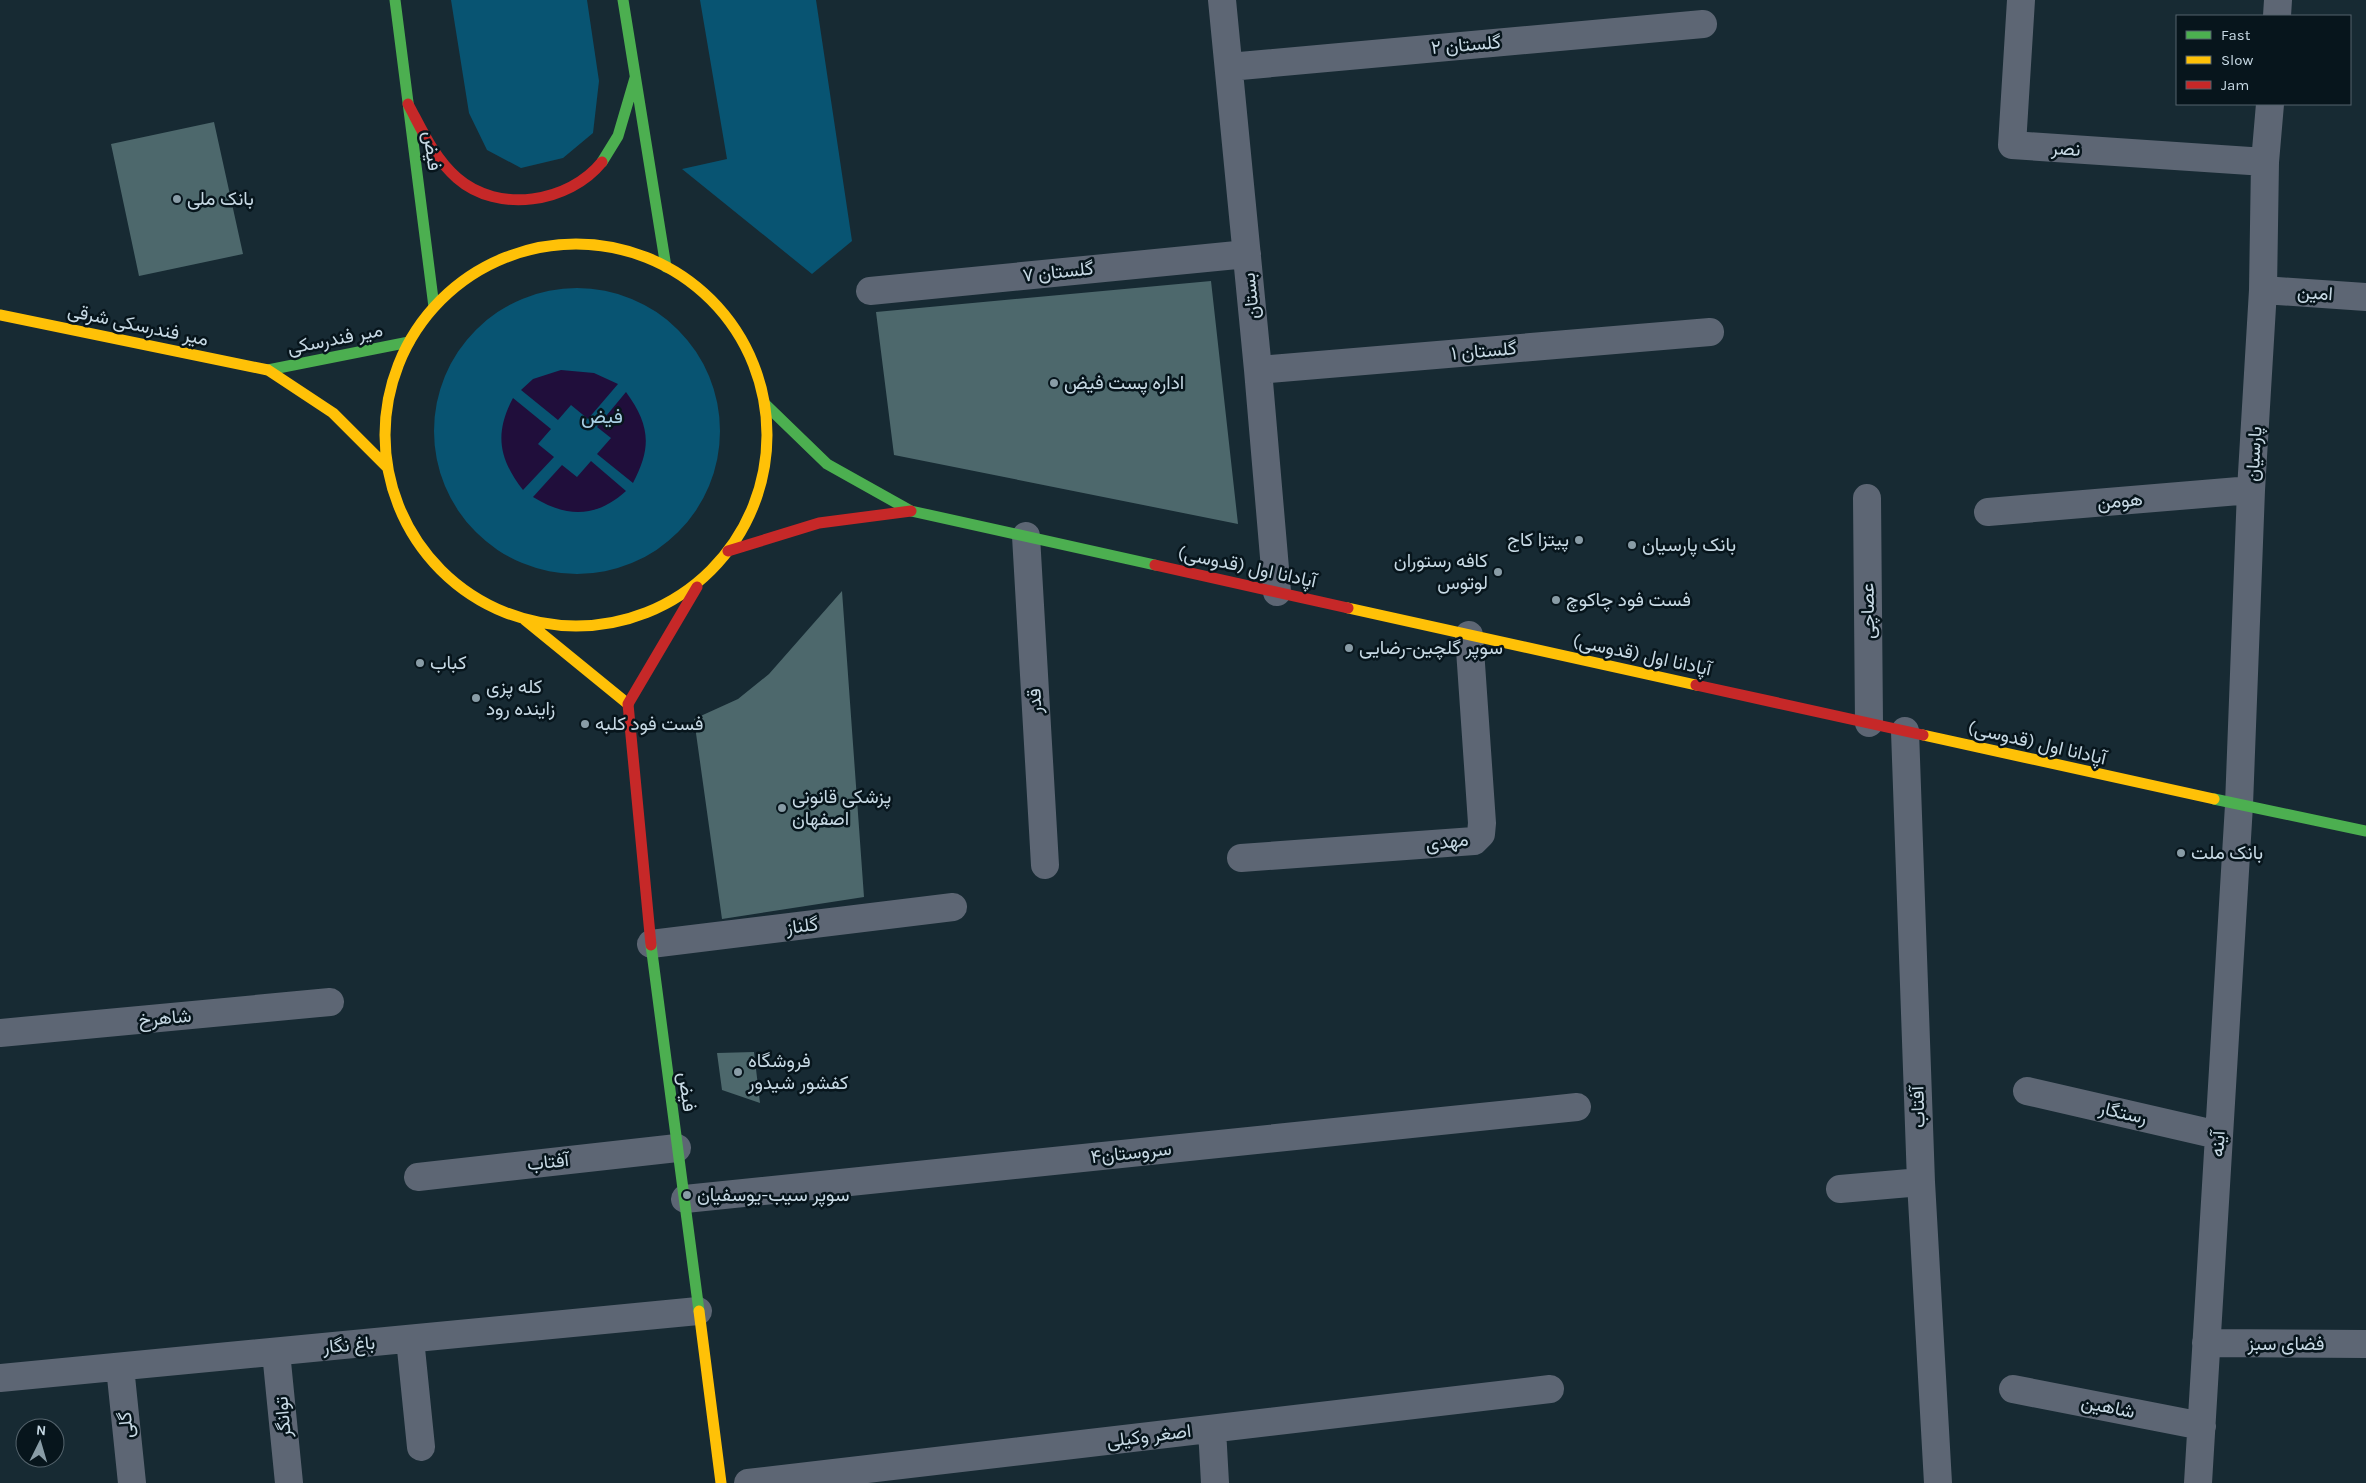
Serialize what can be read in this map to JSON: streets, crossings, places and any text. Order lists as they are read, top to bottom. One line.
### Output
{"streets":{"main road":["فیض","میر فندرسکی شرقی","میر فندرسکی","آپادانا اول (قدوسی)"],"street":["گلستان ۲","نصر","گلستان ۷","امین","بستان","گلستان ۱","پارسیان","هومن","عصاچی","قدر","مهدی","گلناز","شاهرخ","آفتاب","رستگار","آینه","سروستان۴","فضای سبز","باغ نگار","شاهین","توانگر","گلی","اصغر وکیلی"]},"crossings":[["گلستان ۲","بستان"],["نصر","پارسیان"],["فیض","گلناز"],["فیض","آفتاب"],["فیض","سروستان۴"],["فیض","باغ نگار"],["گلستان ۷","بستان"],["امین","پارسیان"],["بستان","گلستان ۱"],["بستان","آپادانا اول (قدوسی)"],["میر فندرسکی شرقی","میر فندرسکی"],["پارسیان","هومن"],["پارسیان","آپادانا اول (قدوسی)"],["پارسیان","آینه"],["آپادانا اول (قدوسی)","عصاچی"],["آپادانا اول (قدوسی)","قدر"],["آپادانا اول (قدوسی)","مهدی"],["آپادانا اول (قدوسی)","آفتاب"],["آپادانا اول (قدوسی)","آینه"],["رستگار","آینه"],["آینه","فضای سبز"],["آینه","شاهین"],["باغ نگار","توانگر"],["باغ نگار","گلی"]],"districts":["فیض"],"places":["بانک ملی","اداره پست فیض","پیتزا کاج","بانک پارسیان","کافه رستوران لوتوس","فست فود چاکوچ","سوپر گلچین-رضایی","کباب","کله پزی زاینده رود","فست فود کلبه","پزشکی قانونی اصفهان","بانک ملت","فروشگاه کفشور شیدور","سوپر سیب-یوسفیان"],"legend":["Fast","Slow","Jam"],"north":"top"}
